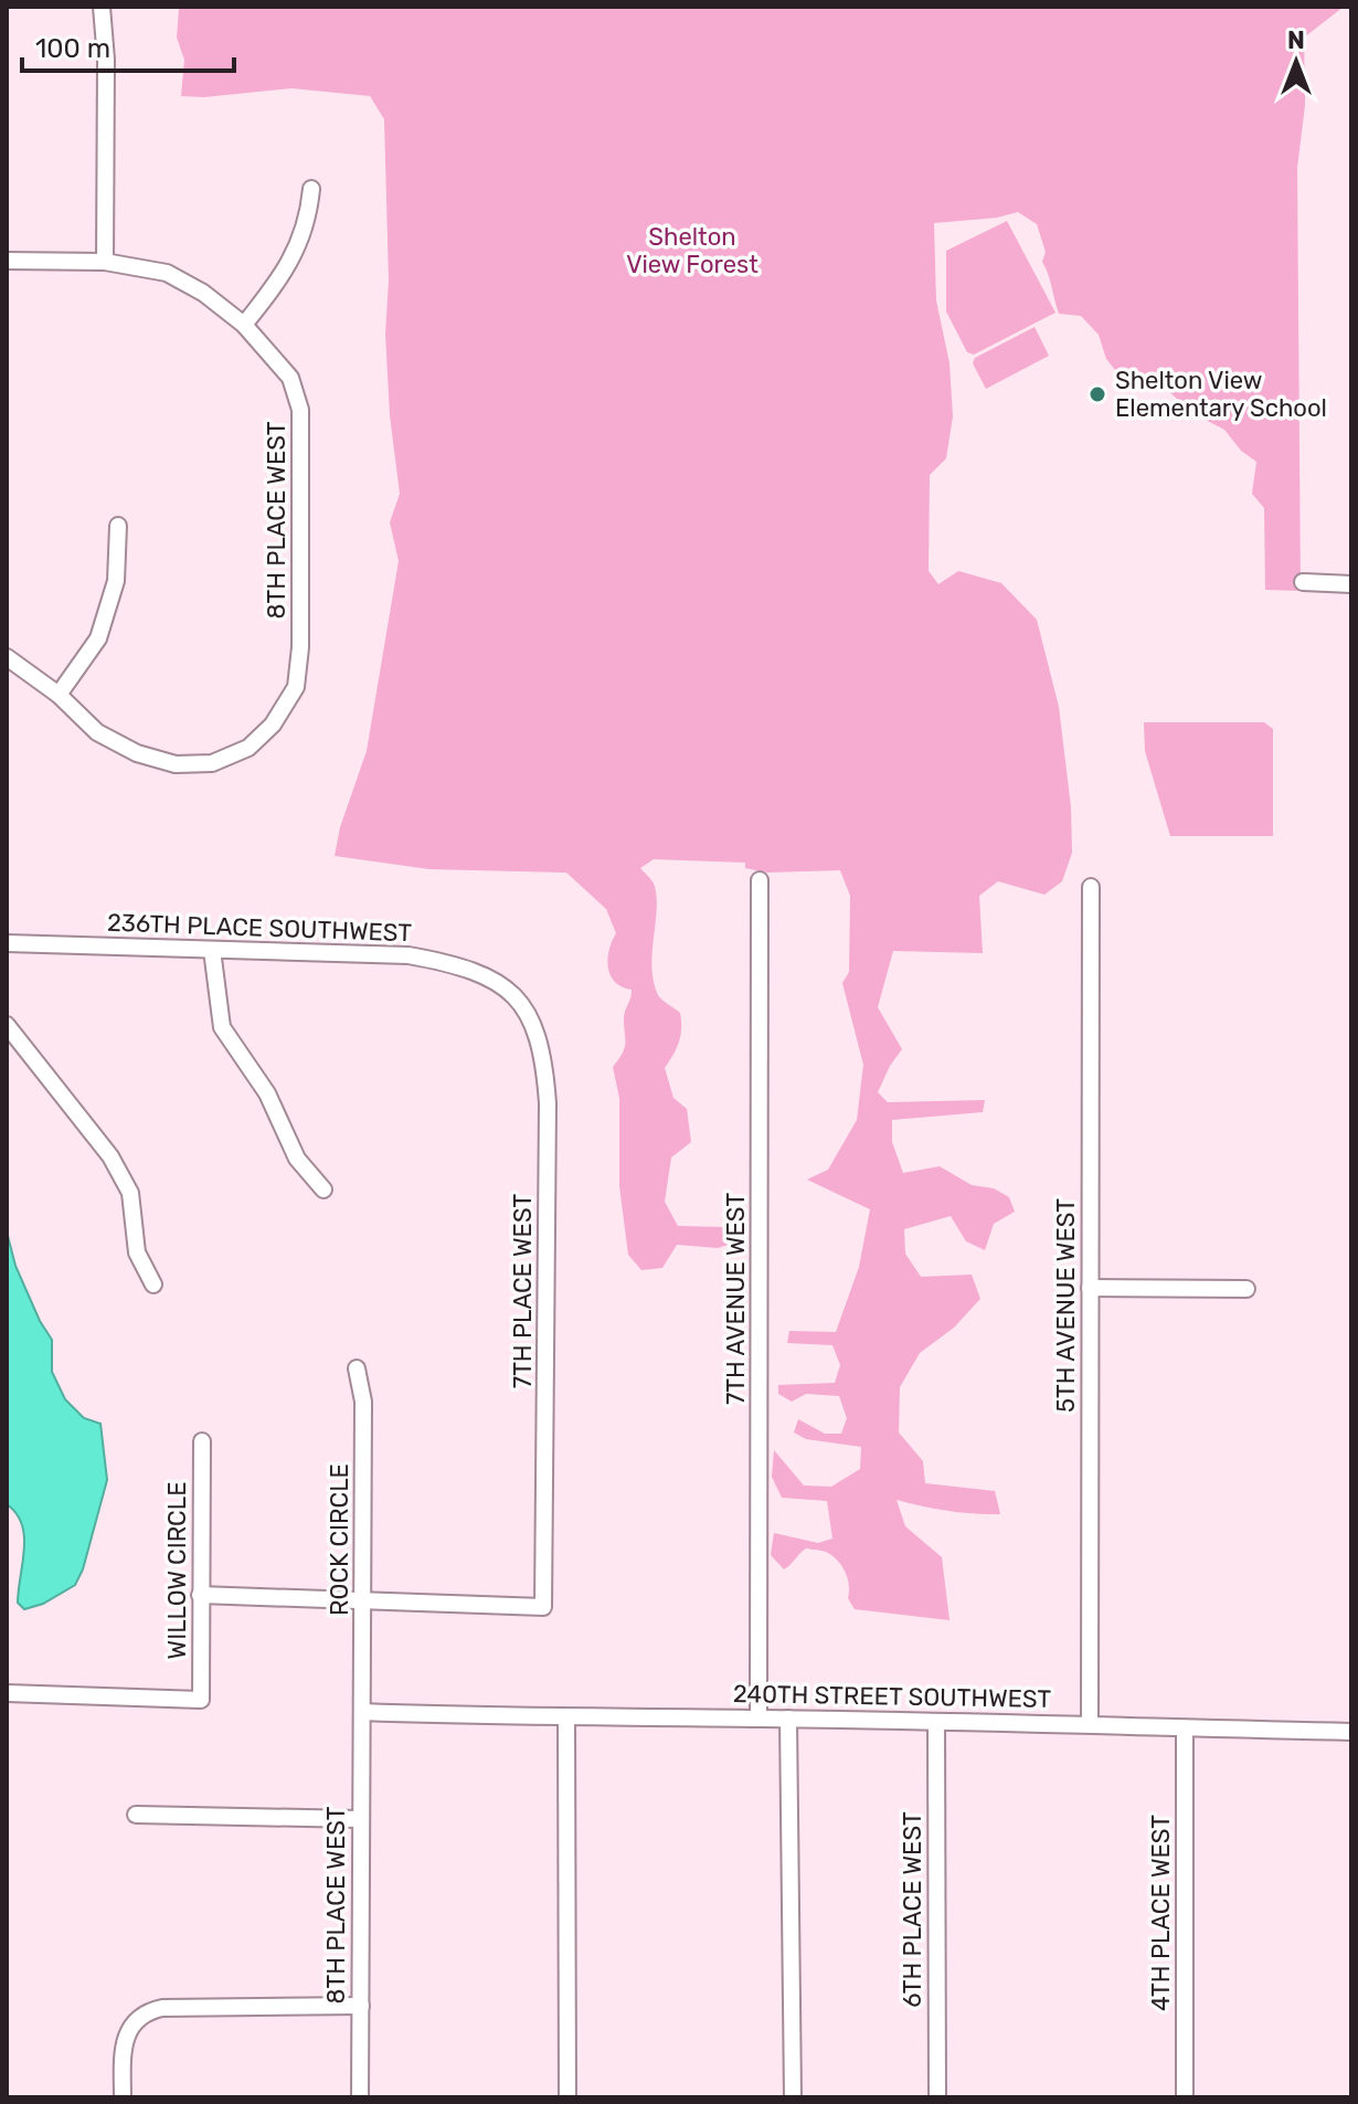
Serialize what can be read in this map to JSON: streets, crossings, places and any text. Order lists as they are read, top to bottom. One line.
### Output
{"streets":{"street":["8TH PLACE WEST","236TH PLACE SOUTHWEST","7TH PLACE WEST","7TH AVENUE WEST","5TH AVENUE WEST","ROCK CIRCLE","WILLOW CIRCLE","240TH STREET SOUTHWEST","6TH PLACE WEST","4TH PLACE WEST"]},"crossings":[["8TH PLACE WEST","ROCK CIRCLE"],["8TH PLACE WEST","240TH STREET SOUTHWEST"],["236TH PLACE SOUTHWEST","7TH PLACE WEST"],["7TH PLACE WEST","ROCK CIRCLE"],["7TH AVENUE WEST","240TH STREET SOUTHWEST"],["5TH AVENUE WEST","240TH STREET SOUTHWEST"],["ROCK CIRCLE","240TH STREET SOUTHWEST"],["240TH STREET SOUTHWEST","6TH PLACE WEST"],["240TH STREET SOUTHWEST","4TH PLACE WEST"]],"parks":["Shelton View Forest"],"places":["Shelton View Elementary School"],"scale_bar":"100 m","north":"top"}
